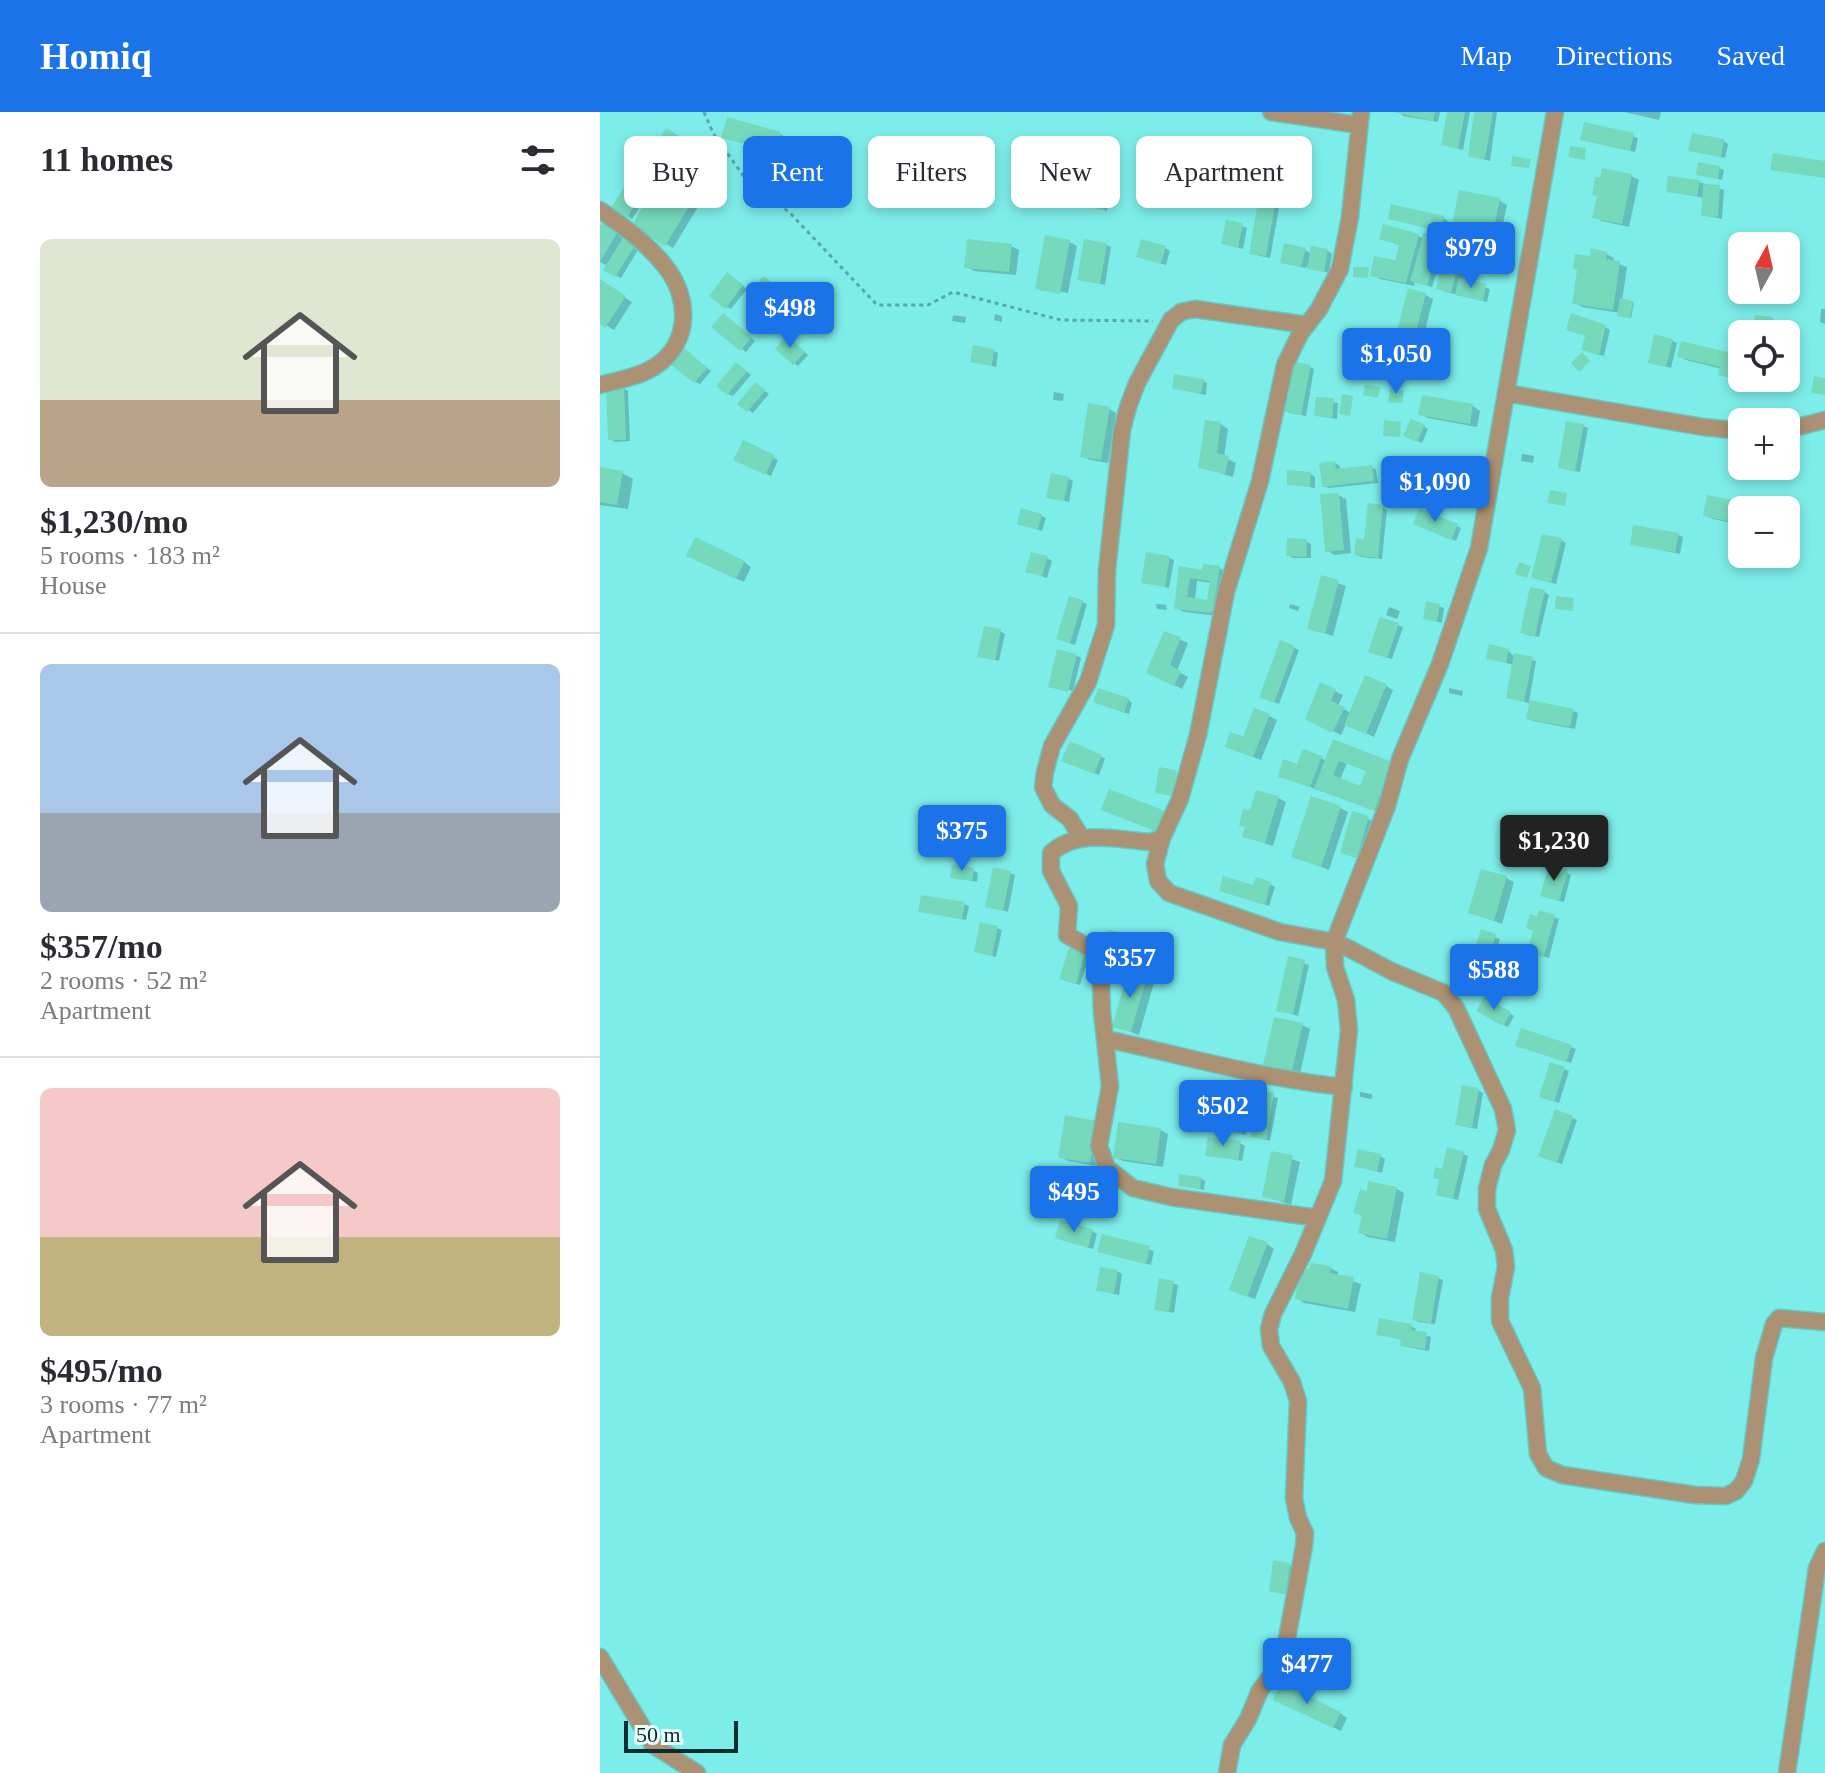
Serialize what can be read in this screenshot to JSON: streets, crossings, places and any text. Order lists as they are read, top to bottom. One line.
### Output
{"scale_bar":"50 m","north":"top","page":{"header":"Homiq","nav":["Map","Directions","Saved"],"heading":"11 homes","chip":["Buy","Rent","Filters","New","Apartment"],"list":[{"name":"$1,230/mo","note":"5 rooms · 183 m² · House"},{"name":"$357/mo","note":"2 rooms · 52 m² · Apartment"},{"name":"$495/mo","note":"3 rooms · 77 m² · Apartment"}],"price":["$979","$498","$1,050","$1,090","$375","$1,230","$357","$588","$502","$495","$477"],"map_buttons":["+","−"],"scale":"50 m"}}
